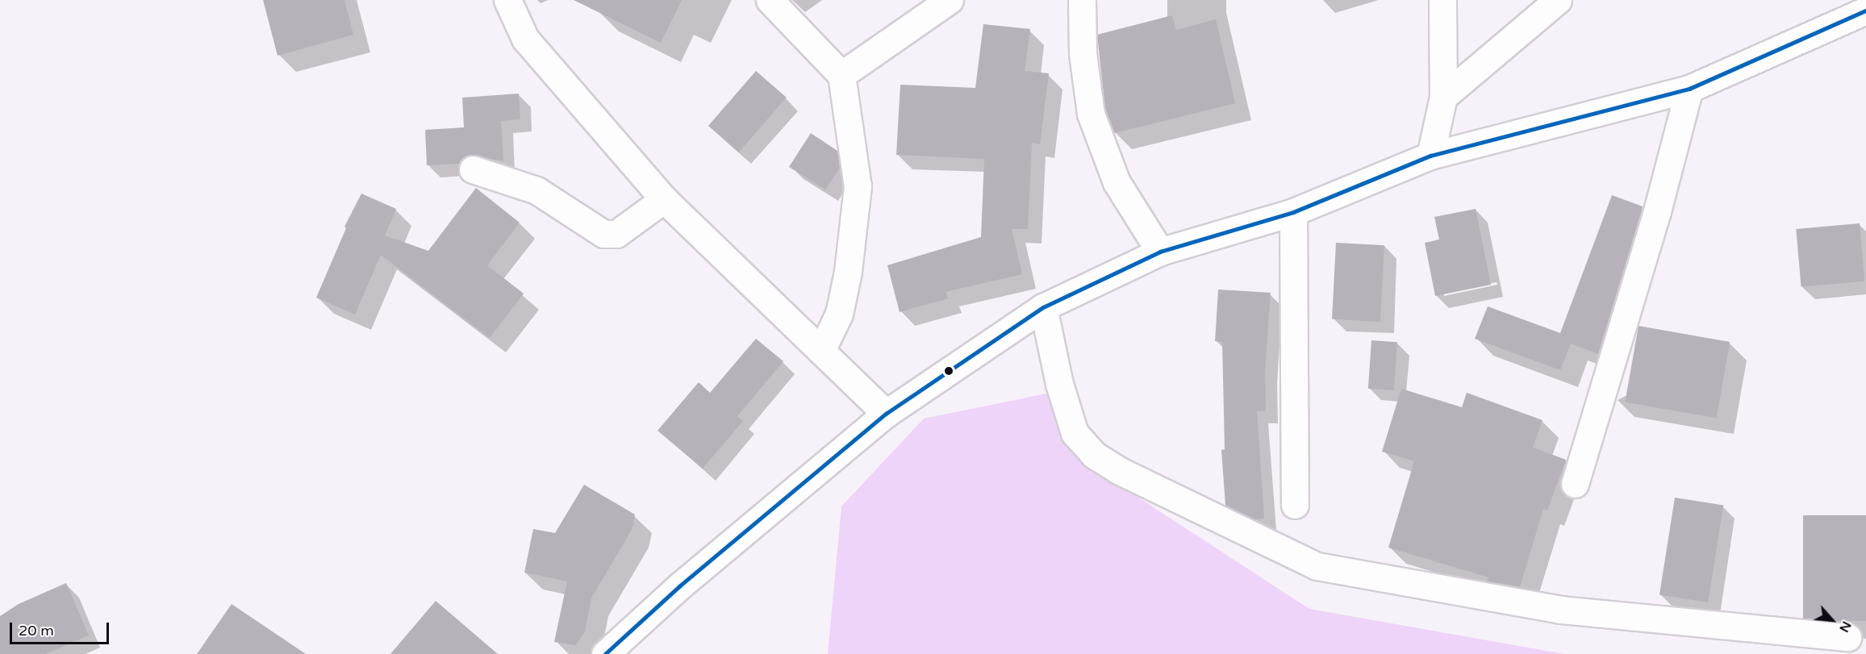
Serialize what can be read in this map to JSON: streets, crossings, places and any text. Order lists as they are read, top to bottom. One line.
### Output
{"scale_bar":"20 m","north":"bottom right"}
